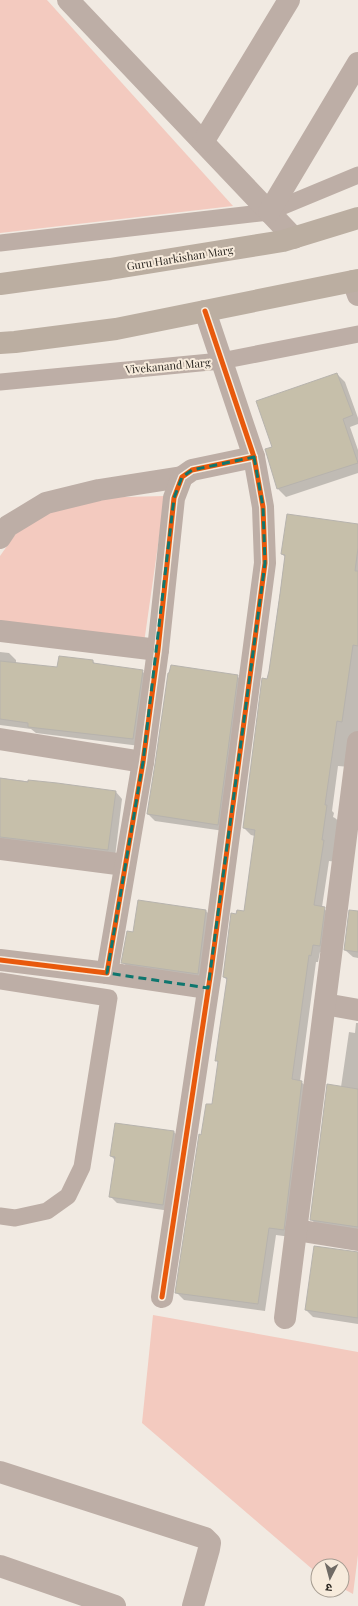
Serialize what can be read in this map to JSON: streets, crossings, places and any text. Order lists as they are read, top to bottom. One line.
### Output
{"streets":{"main road":["Guru Harkishan Marg"],"lane":["Vivekanand Marg"]},"north":"bottom"}
